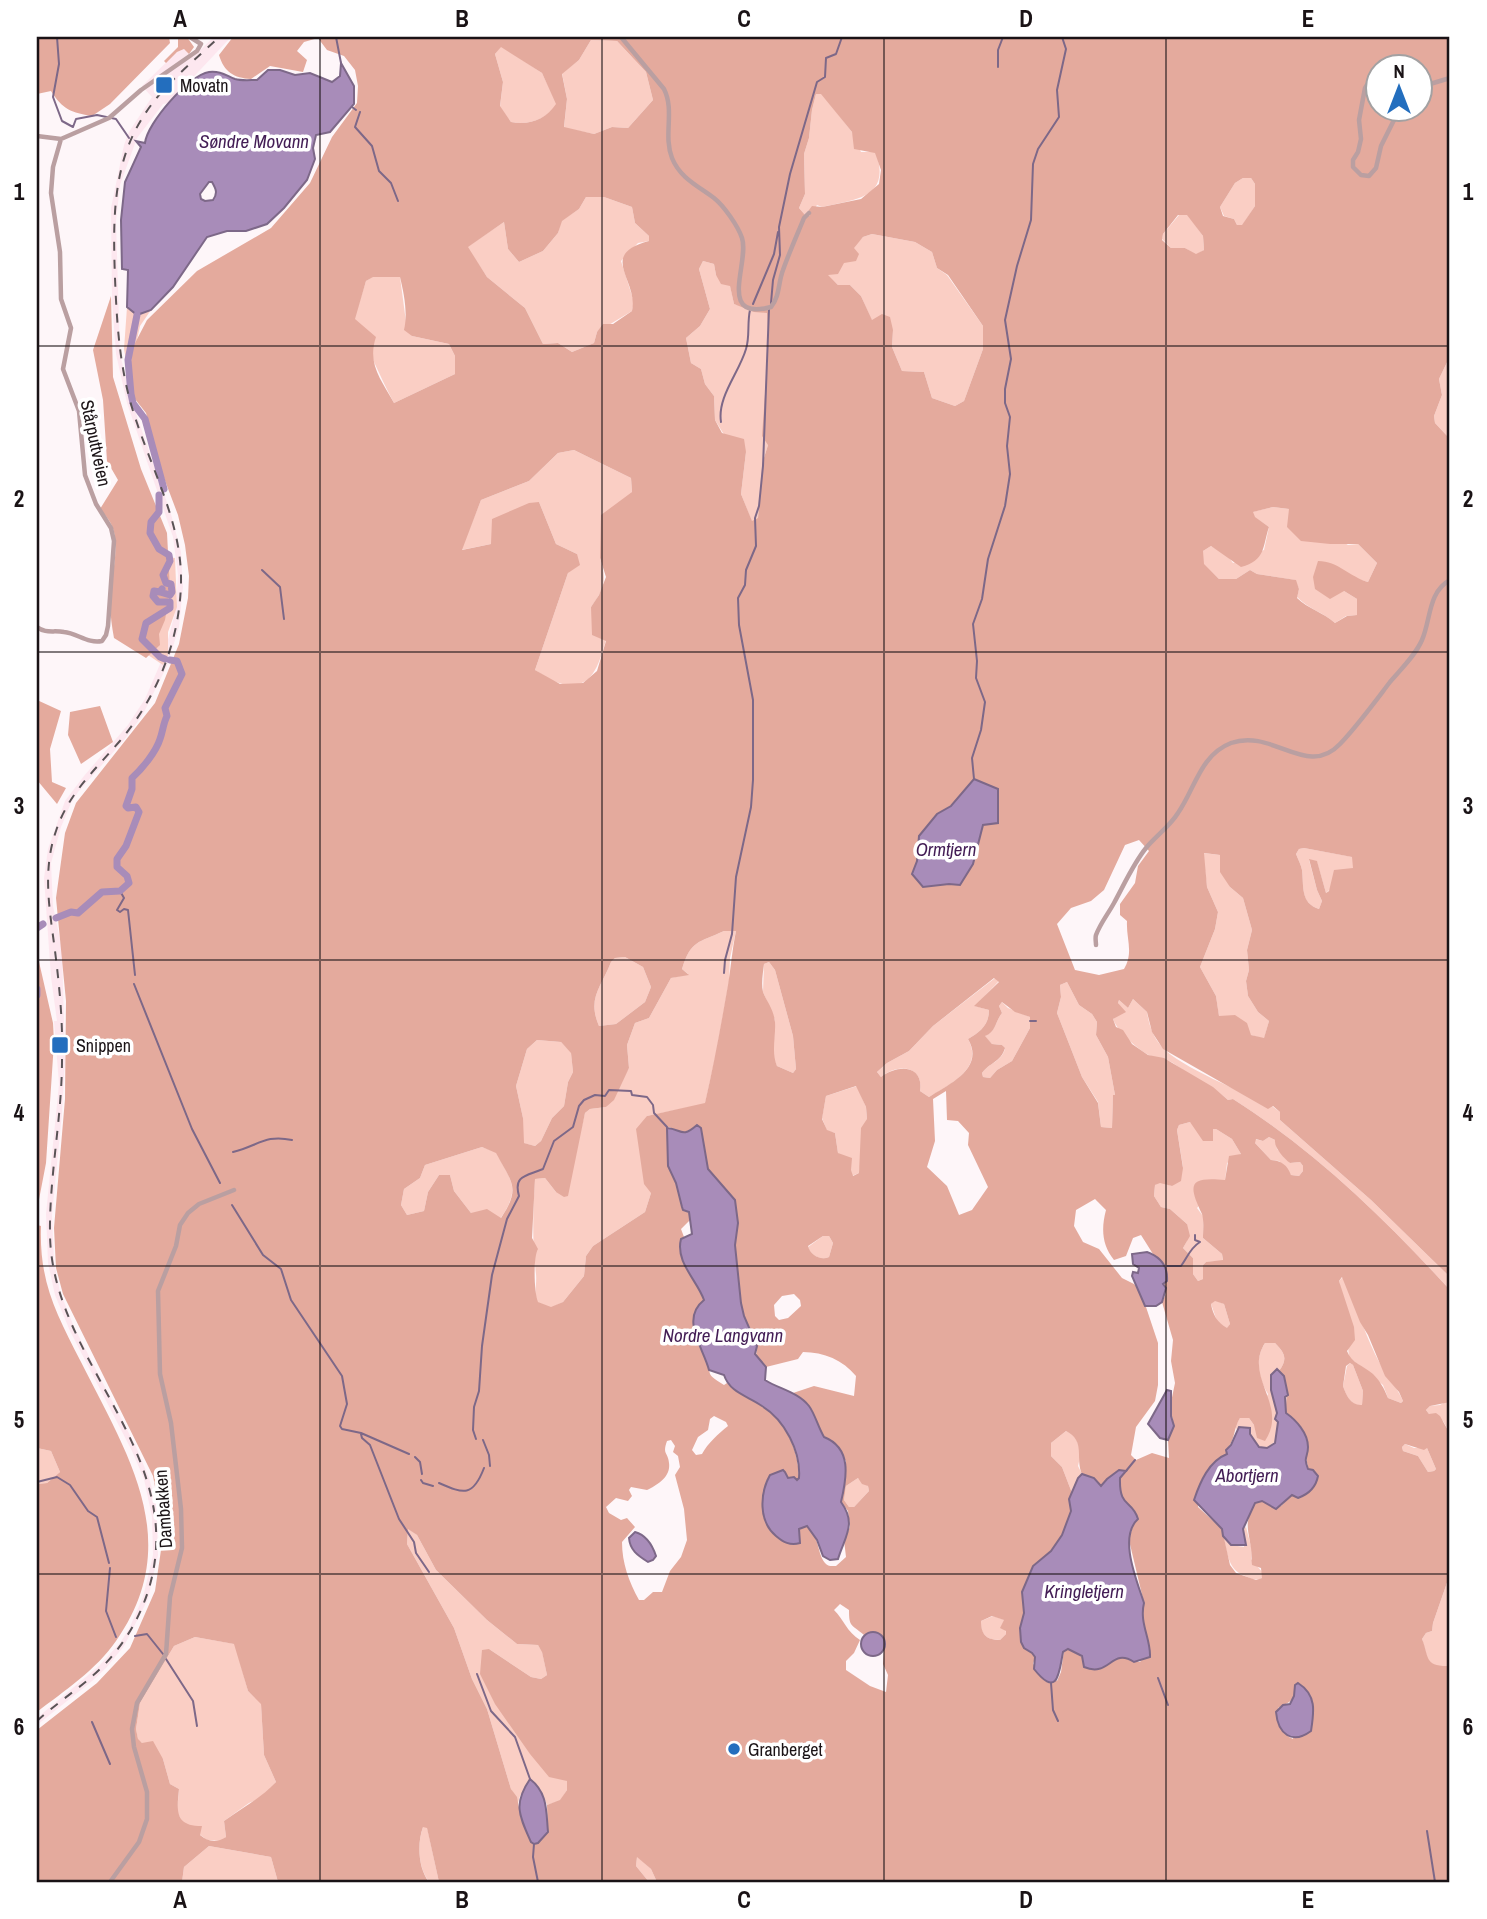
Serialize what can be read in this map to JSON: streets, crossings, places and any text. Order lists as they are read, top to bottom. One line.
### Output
{"streets":{"street":["Stårputtveien","Dambakken"]},"water":["Søndre Movann","Ormtjern","Nordre Langvann","Abortjern","Kringletjern"],"places":{"transit":["Movatn","Snippen"],"other":["Granberget"]},"north":"top","grid":{"columns":["A","B","C","D","E"],"rows":["1","2","3","4","5","6"]}}
